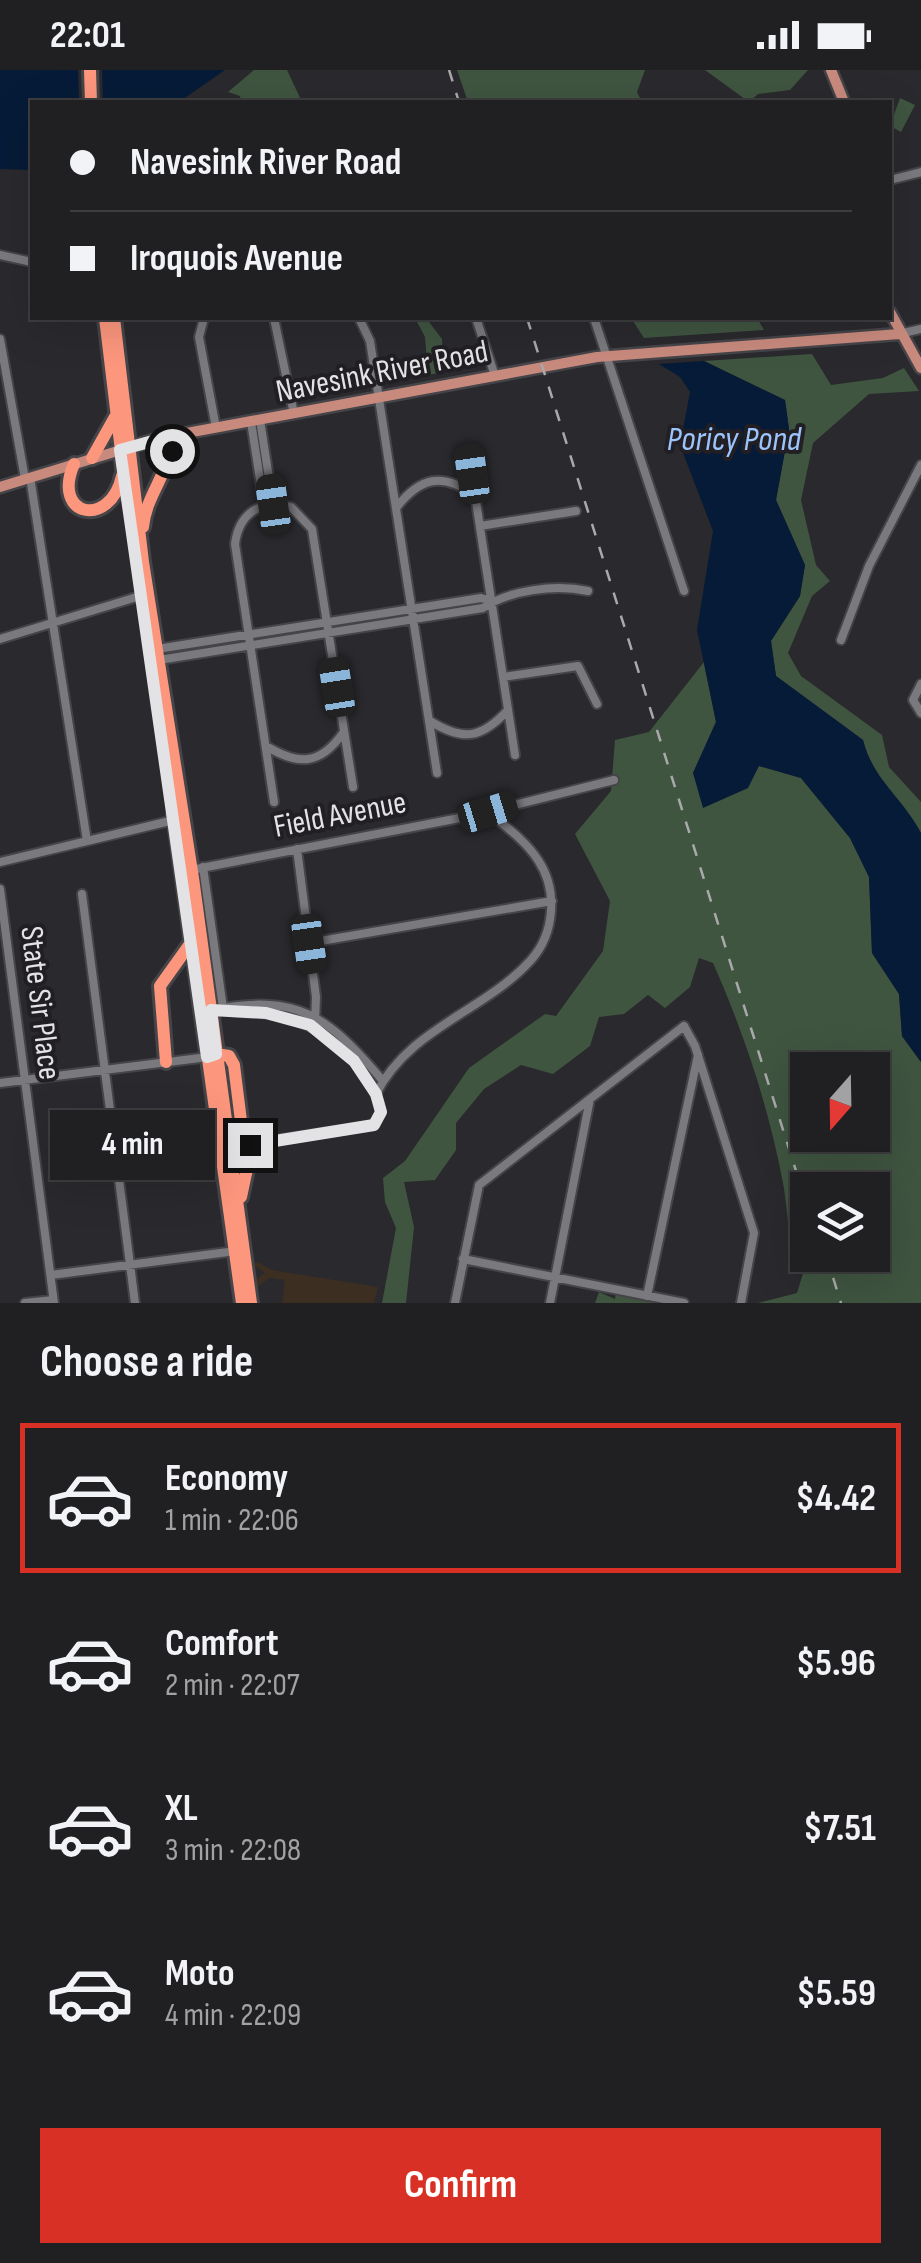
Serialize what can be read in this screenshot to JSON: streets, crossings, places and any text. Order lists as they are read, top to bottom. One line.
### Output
{"streets":{"main road":["Navesink River Road"],"street":["Field Avenue","State Sir Place"]},"water":["Poricy Pond"],"north":"bottom","page":{"status":"22:01","banner":["Navesink River Road","Iroquois Avenue"],"bubble":"4 min","heading":"Choose a ride","list":[{"name":"Economy","note":"1 min · 22:06","value":"$4.42"},{"name":"Comfort","note":"2 min · 22:07","value":"$5.96"},{"name":"XL","note":"3 min · 22:08","value":"$7.51"},{"name":"Moto","note":"4 min · 22:09","value":"$5.59"}],"buttons":"Confirm"}}
